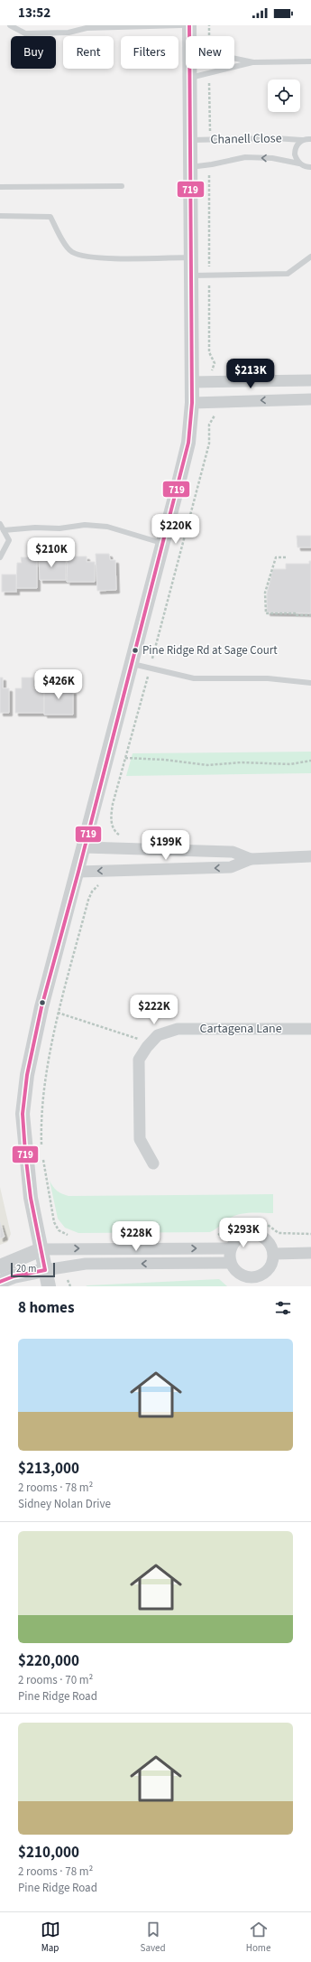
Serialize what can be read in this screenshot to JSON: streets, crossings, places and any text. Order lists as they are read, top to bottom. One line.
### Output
{"streets":{"street":["Cartagena Lane"],"lane":["Chanell Close"]},"places":["Pine Ridge Rd at Sage Court"],"lines":["transit line 719"],"scale_bar":"20 m","page":{"status":"13:52","chip":["Buy","Rent","Filters","New"],"price":["$213K","$220K","$210K","$426K","$199K","$222K","$293K","$228K"],"scale":"20 m","heading":"8 homes","list":[{"name":"$213,000","note":"2 rooms · 78 m² · Sidney Nolan Drive"},{"name":"$220,000","note":"2 rooms · 70 m² · Pine Ridge Road"},{"name":"$210,000","note":"2 rooms · 78 m² · Pine Ridge Road"}],"tabs":["Map","Saved","Home"]}}
